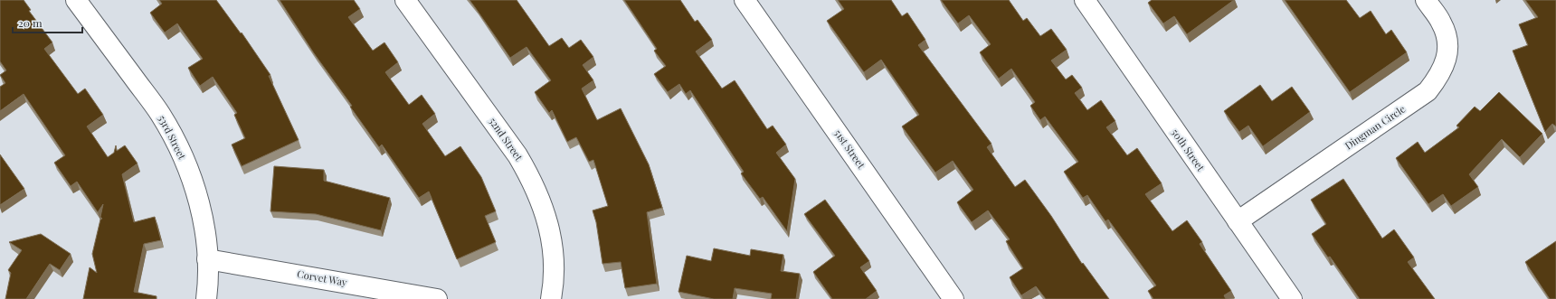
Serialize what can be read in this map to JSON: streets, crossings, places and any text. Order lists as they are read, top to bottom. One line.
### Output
{"streets":{"street":["Dingman Circle","53rd Street","52nd Street","51st Street","50th Street","Corvet Way"]},"crossings":[["Dingman Circle","50th Street"],["53rd Street","Corvet Way"]],"scale_bar":"20 m"}
